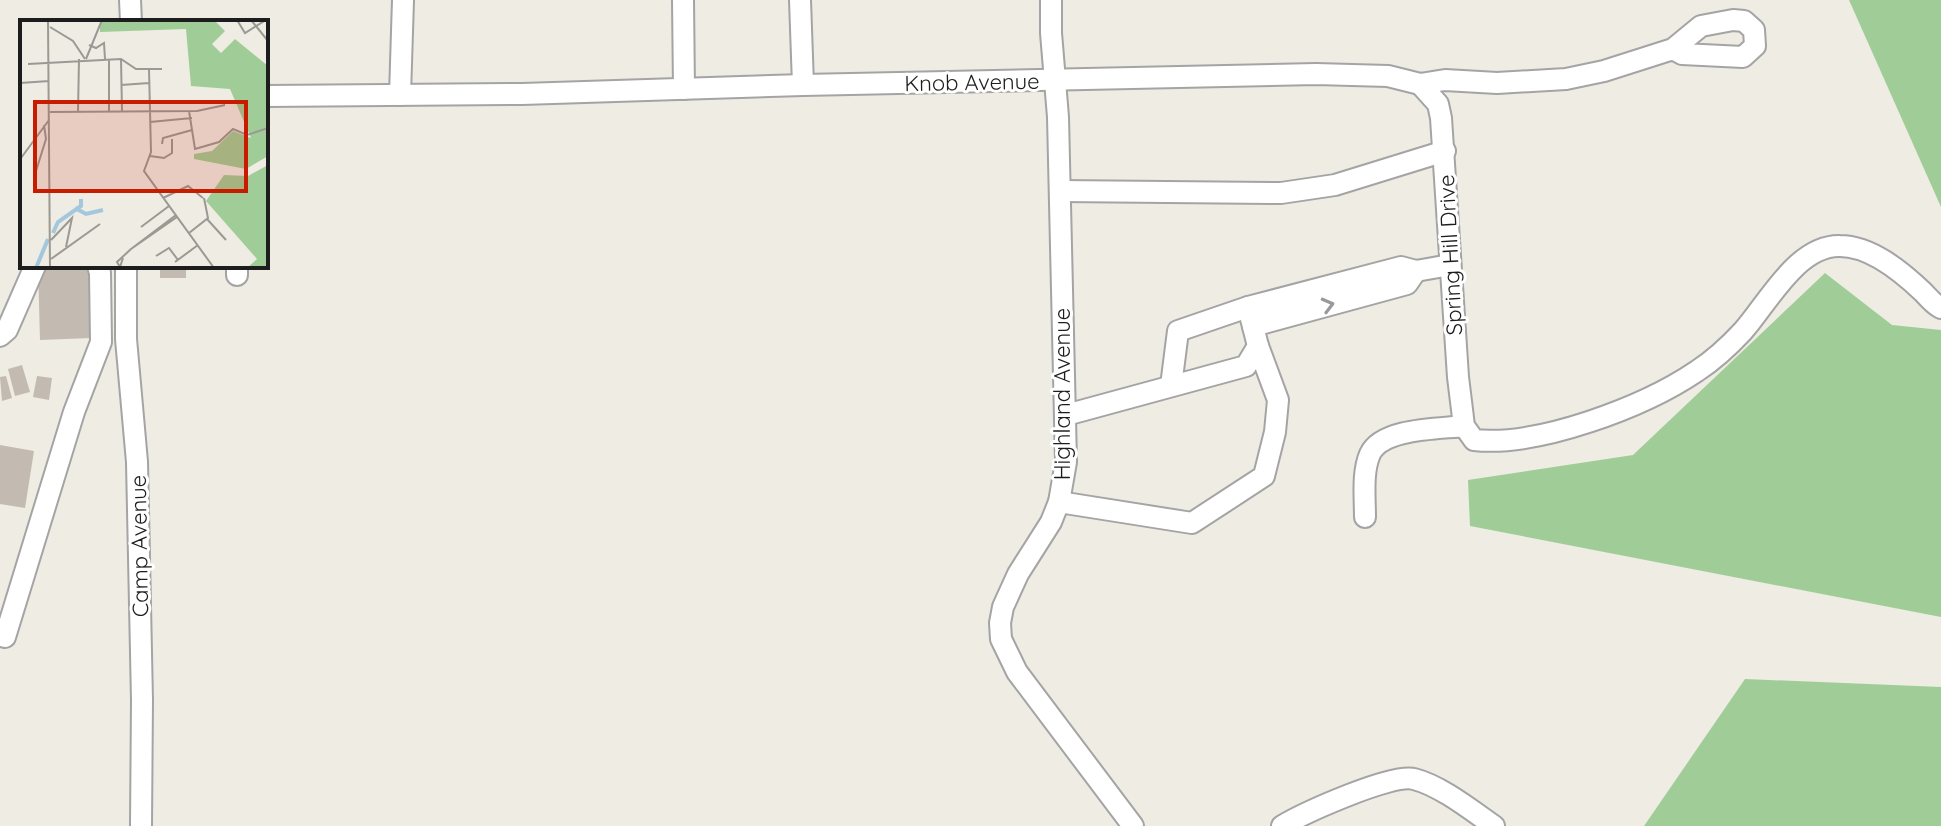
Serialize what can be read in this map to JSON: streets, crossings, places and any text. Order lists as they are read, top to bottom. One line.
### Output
{"streets":{"street":["Knob Avenue","Spring Hill Drive","Highland Avenue","Camp Avenue"]},"crossings":[["Knob Avenue","Spring Hill Drive"],["Knob Avenue","Highland Avenue"]]}
